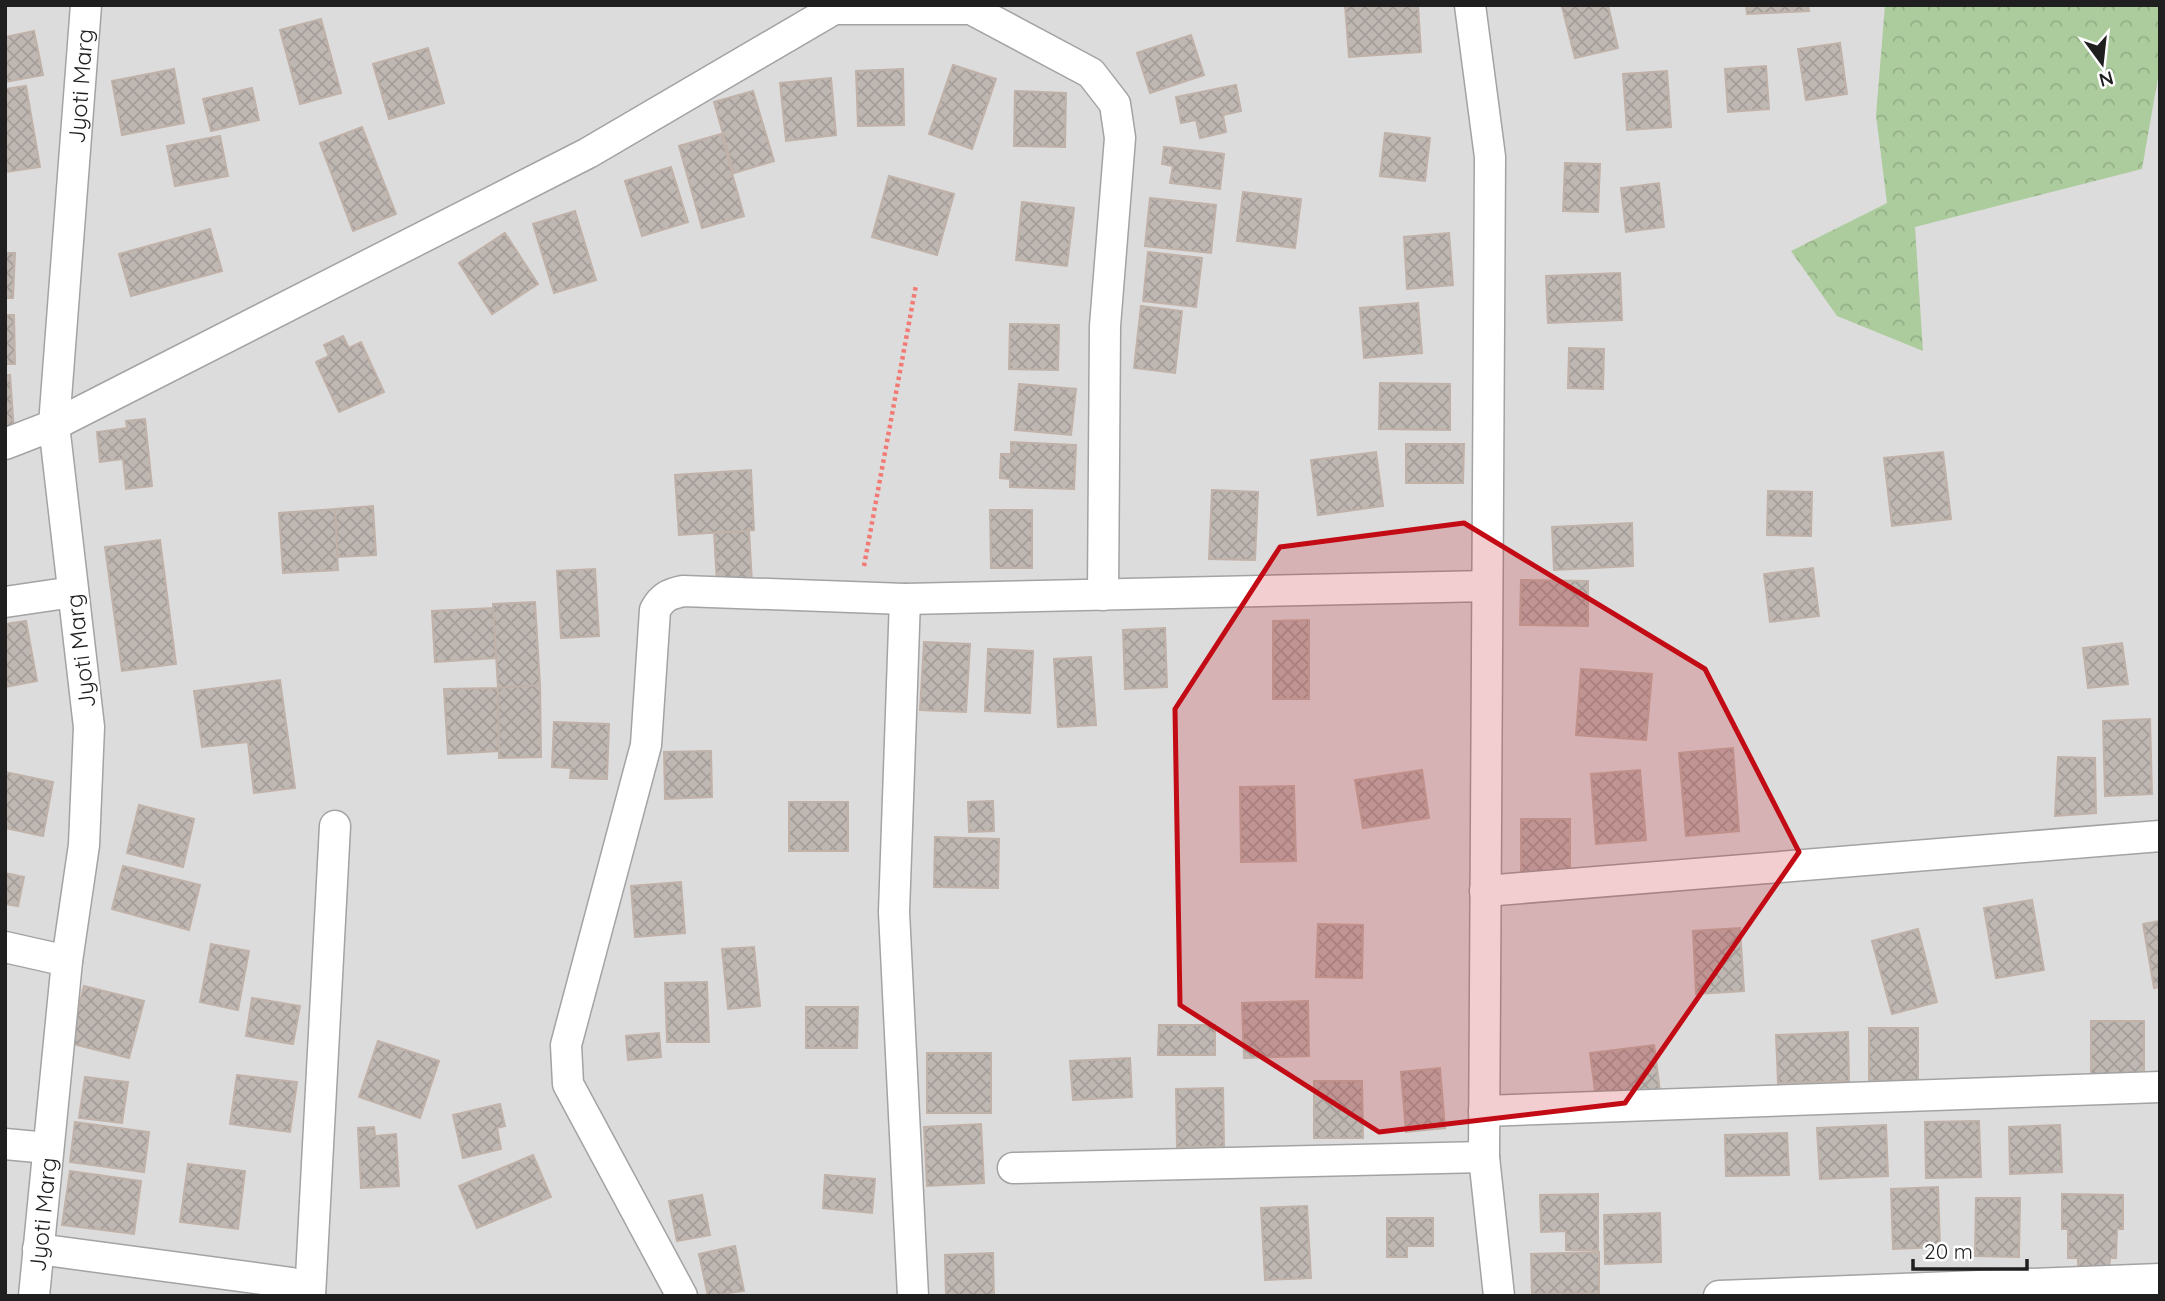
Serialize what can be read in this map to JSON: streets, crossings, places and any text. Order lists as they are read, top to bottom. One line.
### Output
{"streets":{"street":["Jyoti Marg"]},"scale_bar":"20 m","north":"bottom"}
